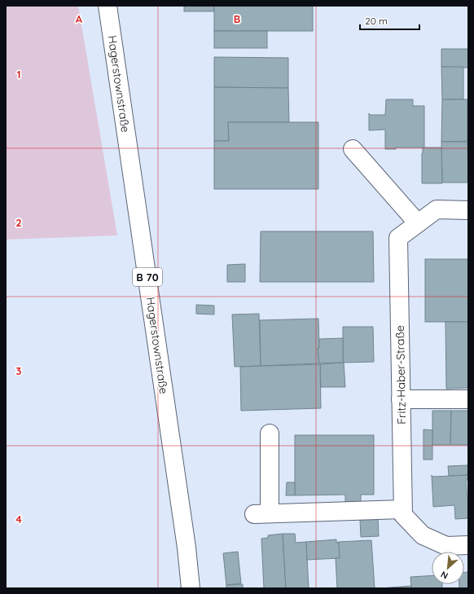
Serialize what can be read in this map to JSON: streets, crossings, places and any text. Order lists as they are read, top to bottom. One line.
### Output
{"streets":{"main road":["Hagerstownstraße","B 70","Fritz-Haber-Straße"]},"scale_bar":"20 m","north":"bottom left","grid":{"columns":["A","B"],"rows":["1","2","3","4"]}}
